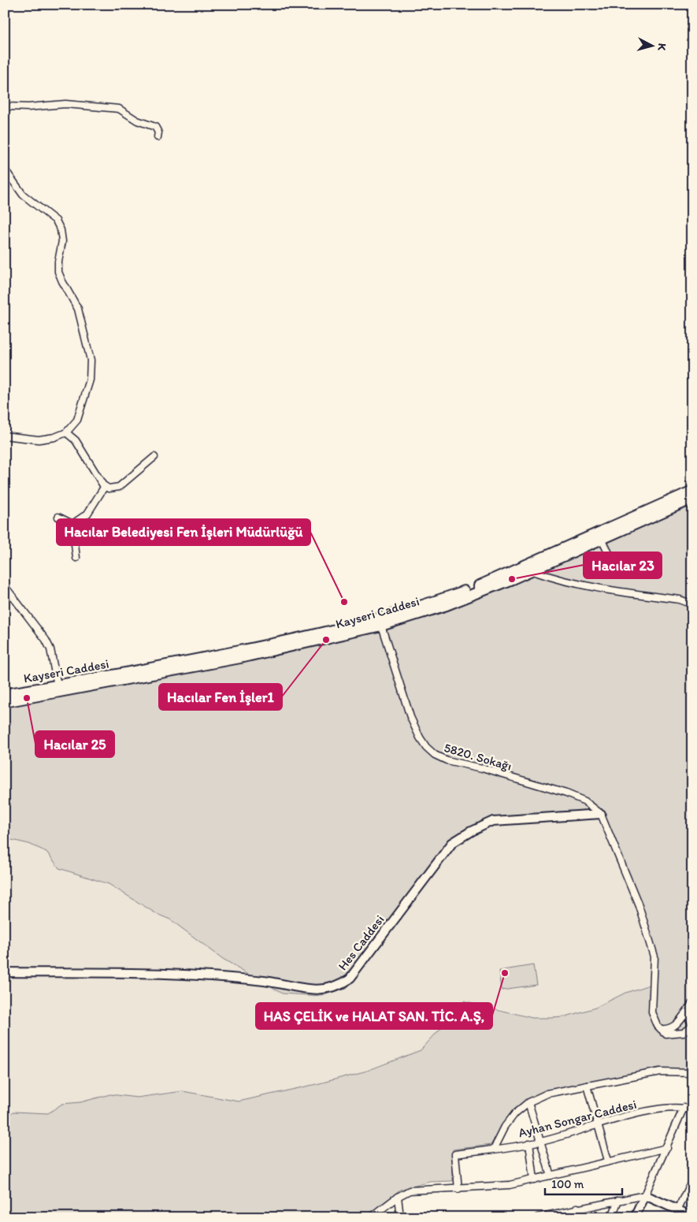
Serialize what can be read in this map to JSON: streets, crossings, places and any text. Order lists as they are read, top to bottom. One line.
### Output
{"streets":{"main road":["Kayseri Caddesi"],"street":["5820. Sokağı","Hes Caddesi","Ayhan Songar Caddesi"]},"crossings":[["Kayseri Caddesi","5820. Sokağı"],["5820. Sokağı","Hes Caddesi"]],"places":["Hacılar 23","Hacılar Belediyesi Fen İşleri Müdürlüğü","Hacılar Fen İşler1","Hacılar 25","HAS ÇELİK ve HALAT SAN. TİC. A.Ş,"],"scale_bar":"100 m","north":"right"}
